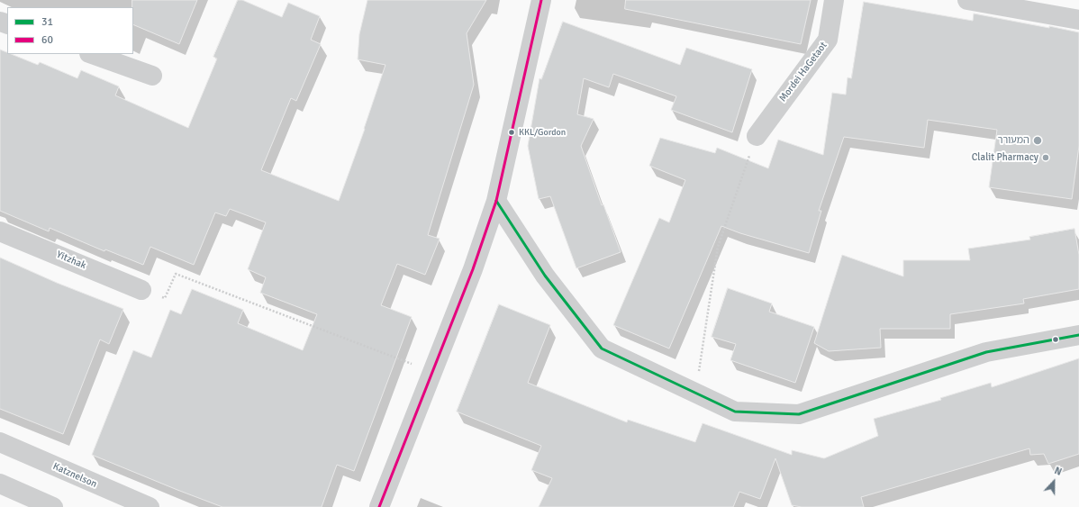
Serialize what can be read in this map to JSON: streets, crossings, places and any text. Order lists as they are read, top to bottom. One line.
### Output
{"streets":{"street":["Mordei HaGetaot","Yitzhak","Katznelson"]},"places":["KKL/Gordon","המעורר","Clalit Pharmacy"],"lines":["transit line 60","transit line 31"],"legend":["31","60"],"north":"top"}
